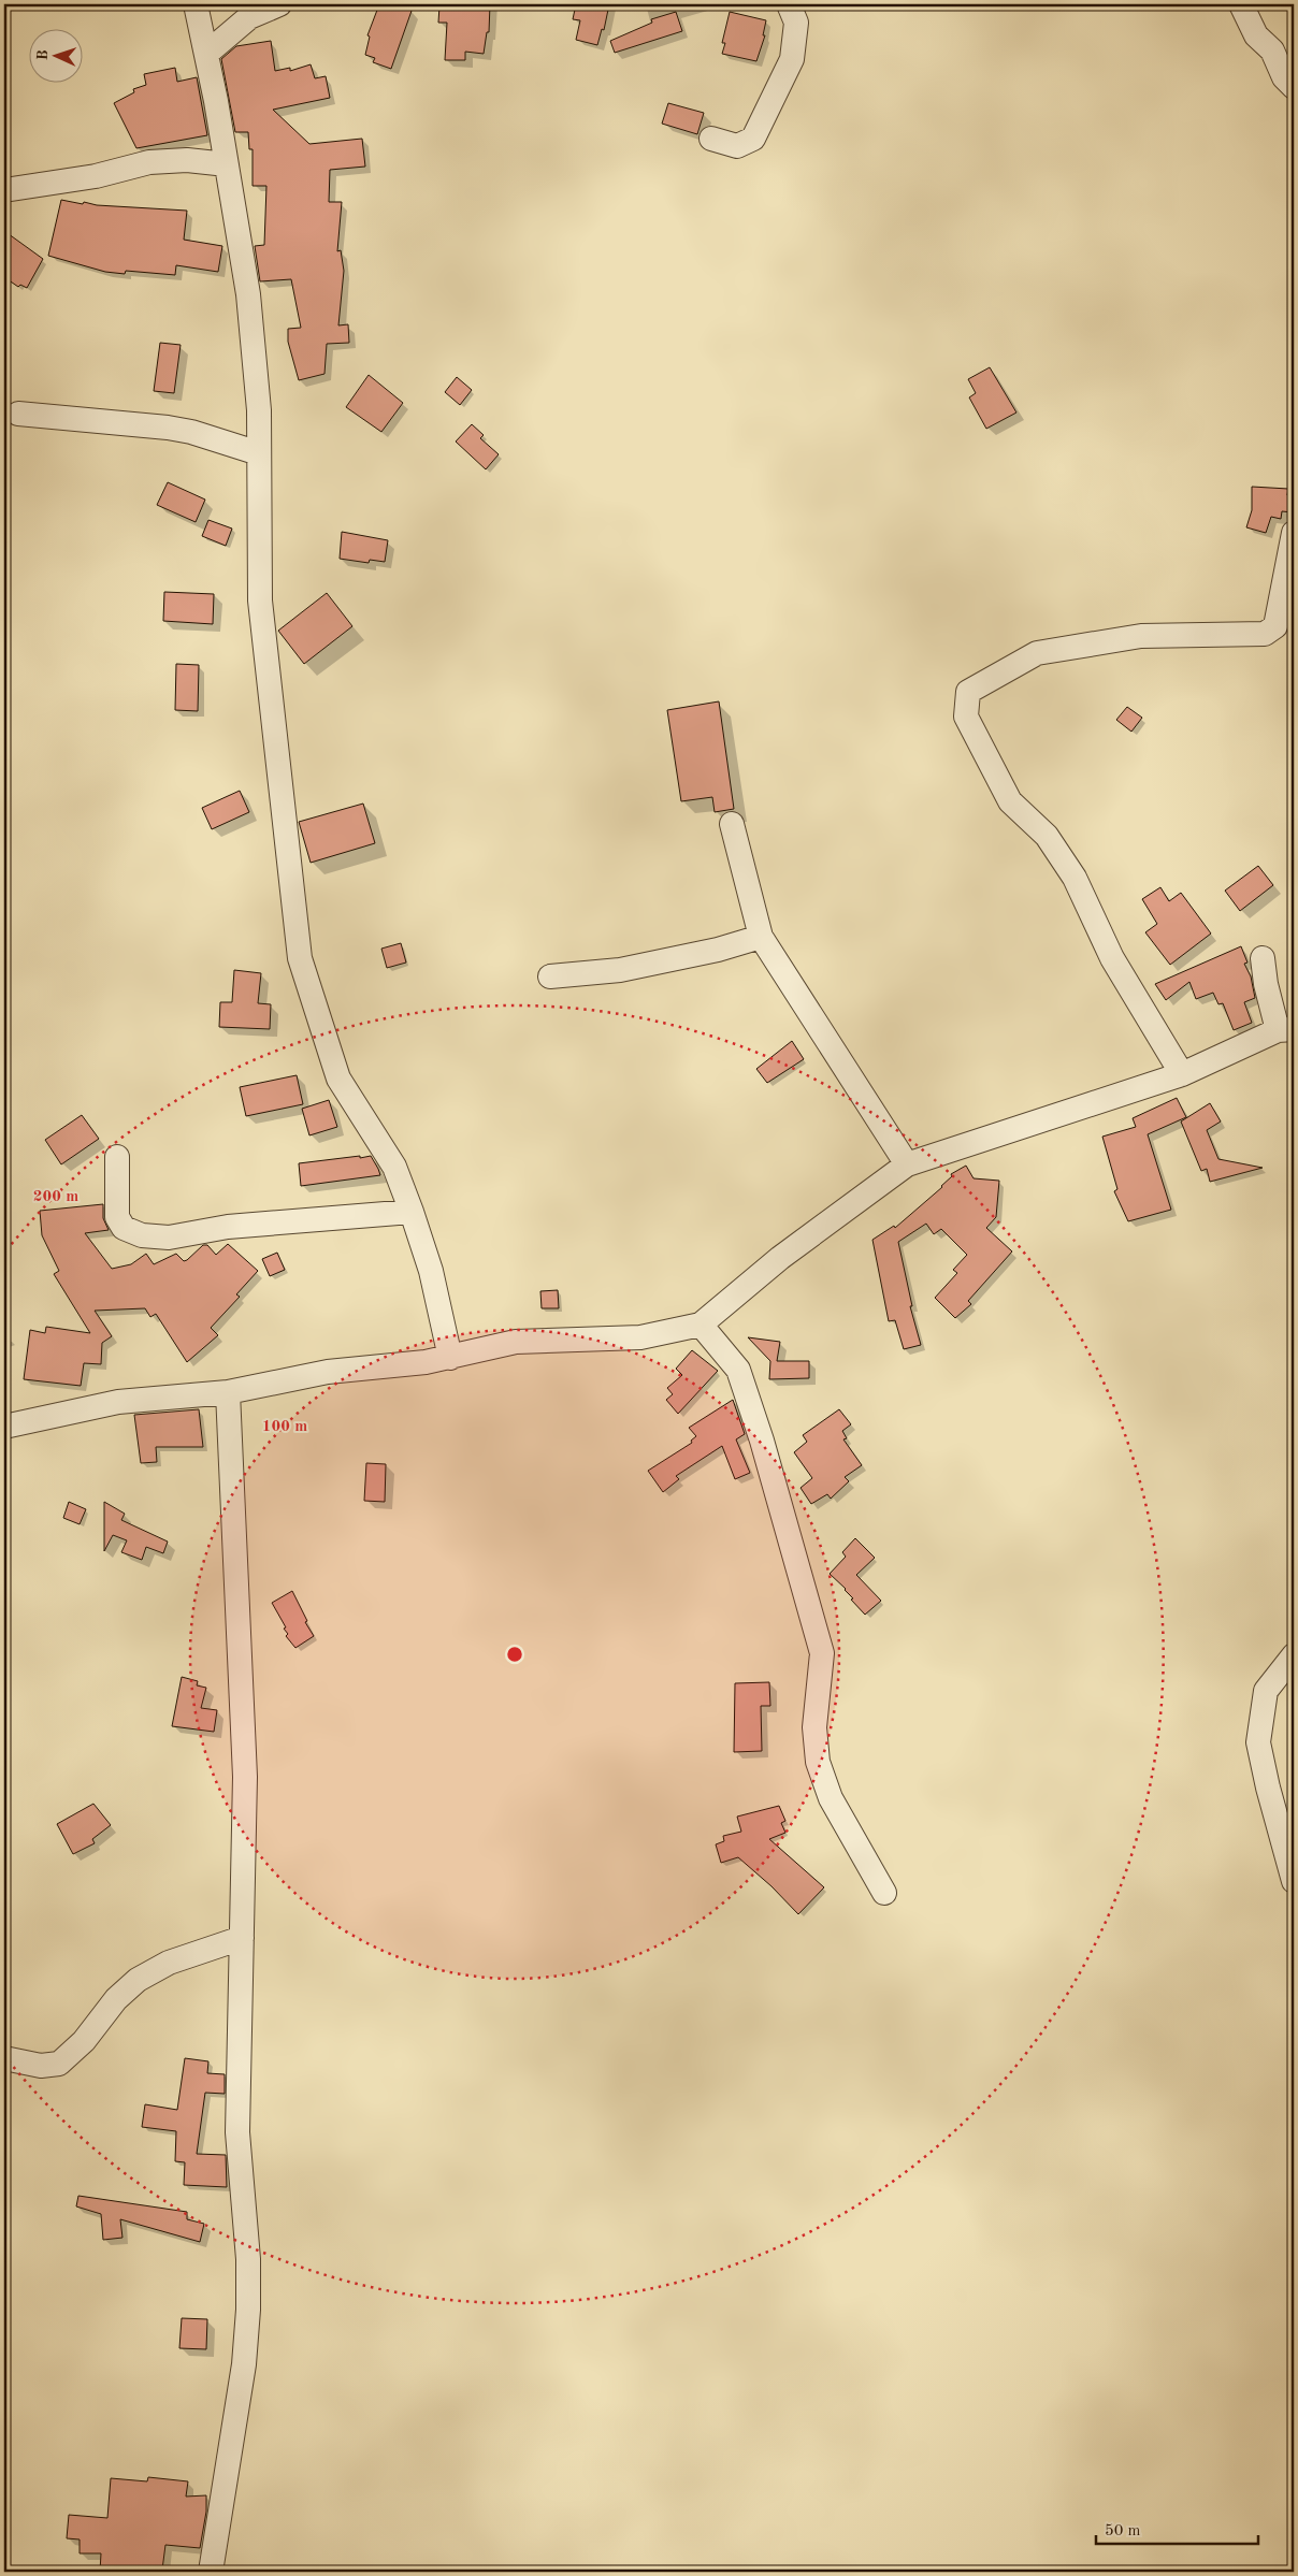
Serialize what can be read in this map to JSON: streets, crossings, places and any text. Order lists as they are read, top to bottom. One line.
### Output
{"scale_bar":"50 m","north":"left","rings":["200 m","100 m"]}
